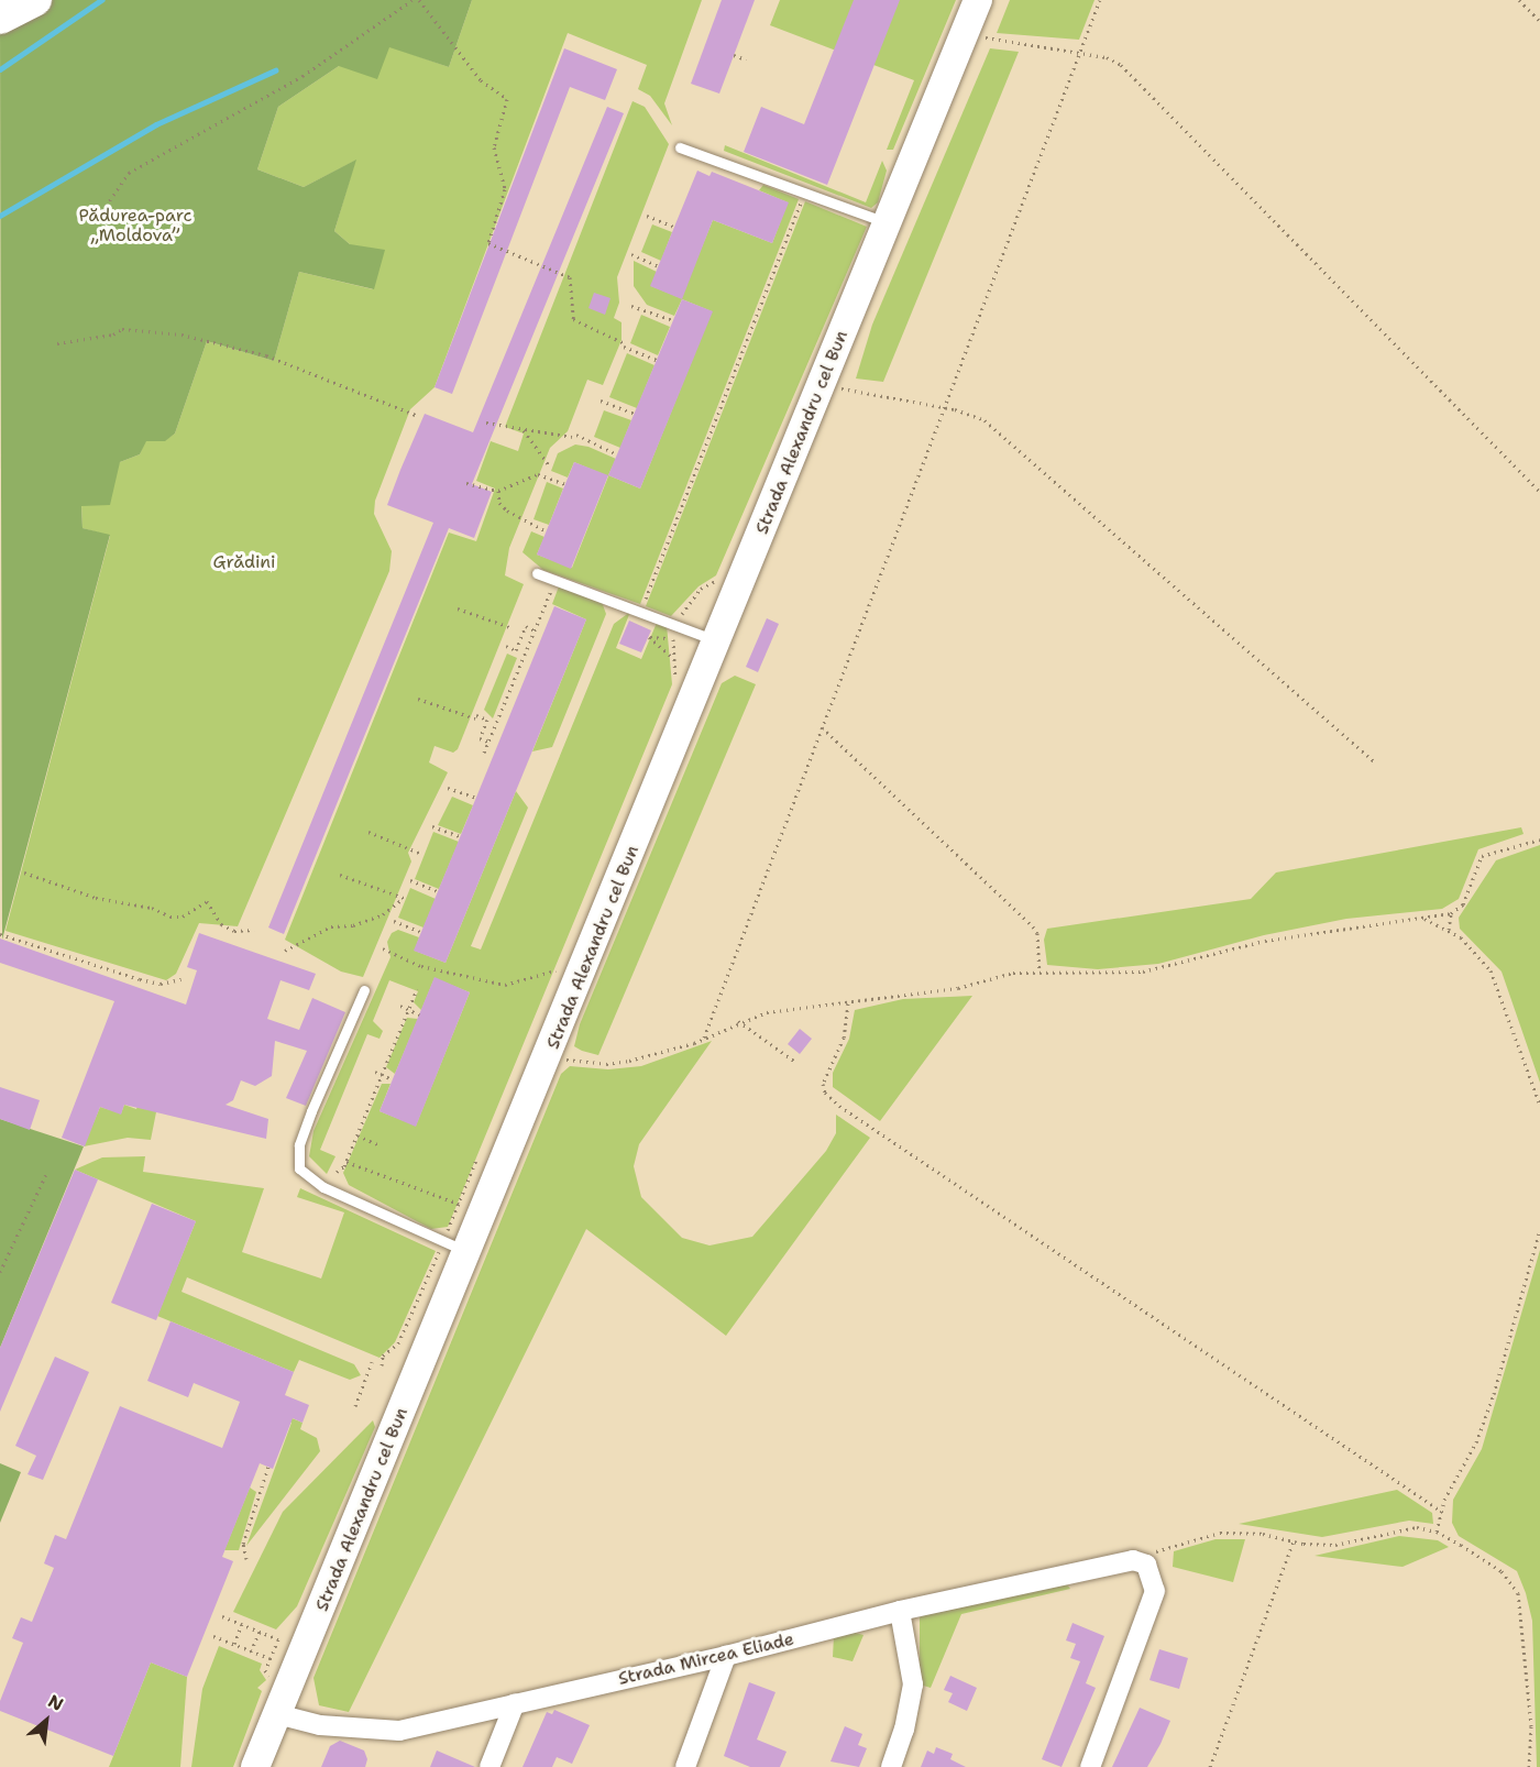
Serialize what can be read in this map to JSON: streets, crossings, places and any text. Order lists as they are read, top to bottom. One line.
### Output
{"streets":{"main road":["Strada Alexandru cel Bun"],"street":["Strada Mircea Eliade"]},"crossings":[["Strada Alexandru cel Bun","Strada Mircea Eliade"]],"parks":["Pădurea-parc „Moldova”","Grădini"],"north":"top right"}
